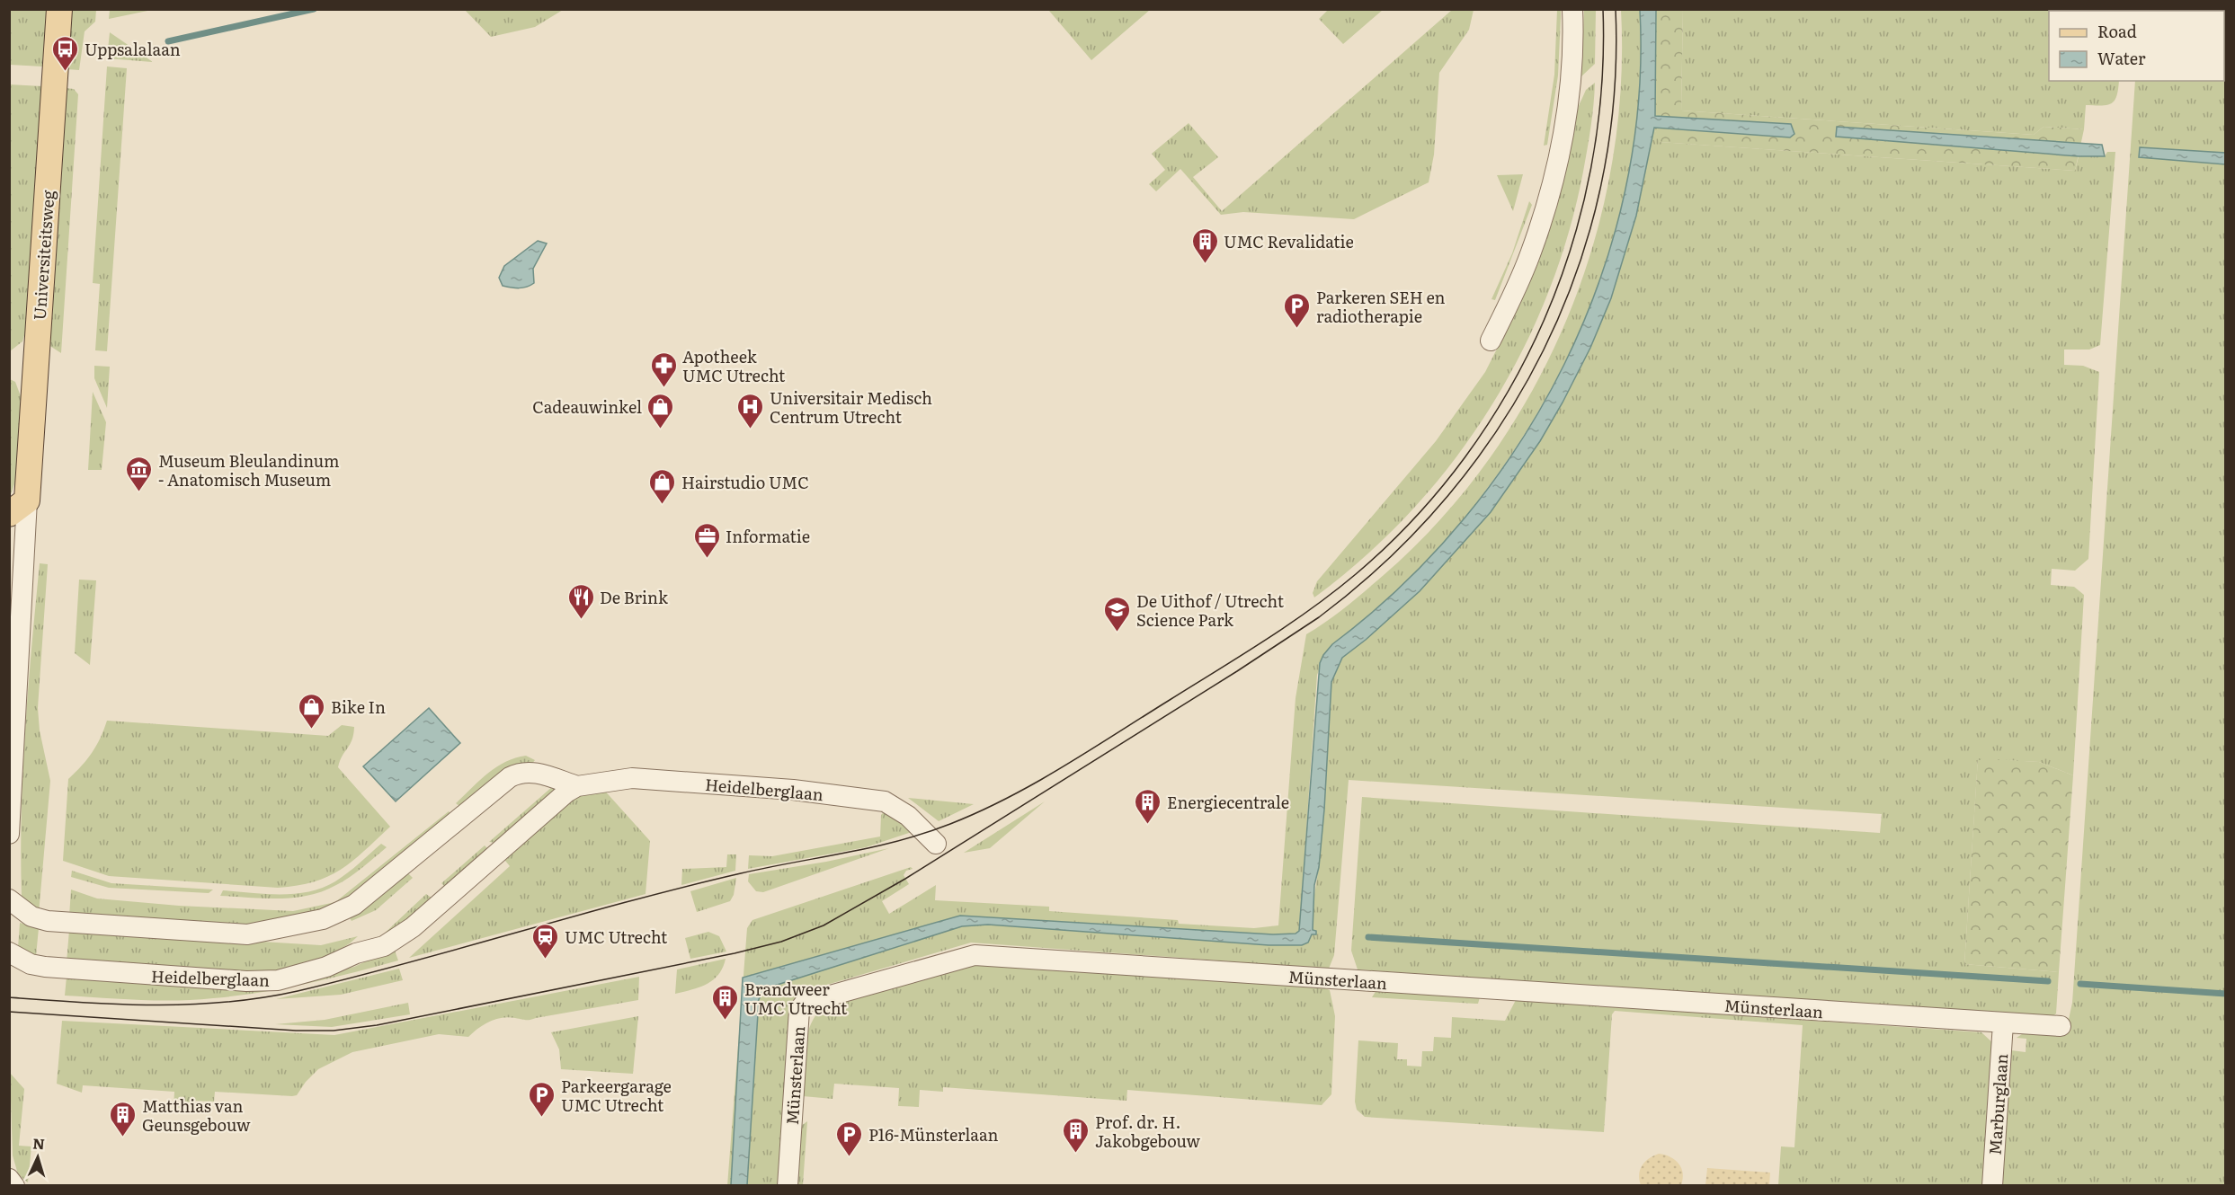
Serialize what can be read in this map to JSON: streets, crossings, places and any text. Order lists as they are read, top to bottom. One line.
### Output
{"streets":{"main road":["Universiteitsweg"],"street":["Heidelberglaan","Münsterlaan","Marburglaan"]},"crossings":[["Münsterlaan","Marburglaan"]],"places":{"bus stop":["Uppsalalaan"],"building":["UMC Revalidatie","Energiecentrale","Brandweer UMC Utrecht","Matthias van Geunsgebouw","Prof. dr. H. Jakobgebouw"],"parking":["Parkeren SEH en radiotherapie","Parkeergarage UMC Utrecht","P16-Münsterlaan"],"pharmacy":["Apotheek UMC Utrecht"],"shop":["Cadeauwinkel","Hairstudio UMC","Bike In"],"hospital":["Universitair Medisch Centrum Utrecht"],"museum":["Museum Bleulandinum - Anatomisch Museum"],"office":["Informatie"],"restaurant":["De Brink"],"school or university":["De Uithof / Utrecht Science Park"],"station":["UMC Utrecht"]},"legend":["Road","Water"],"north":"top"}
